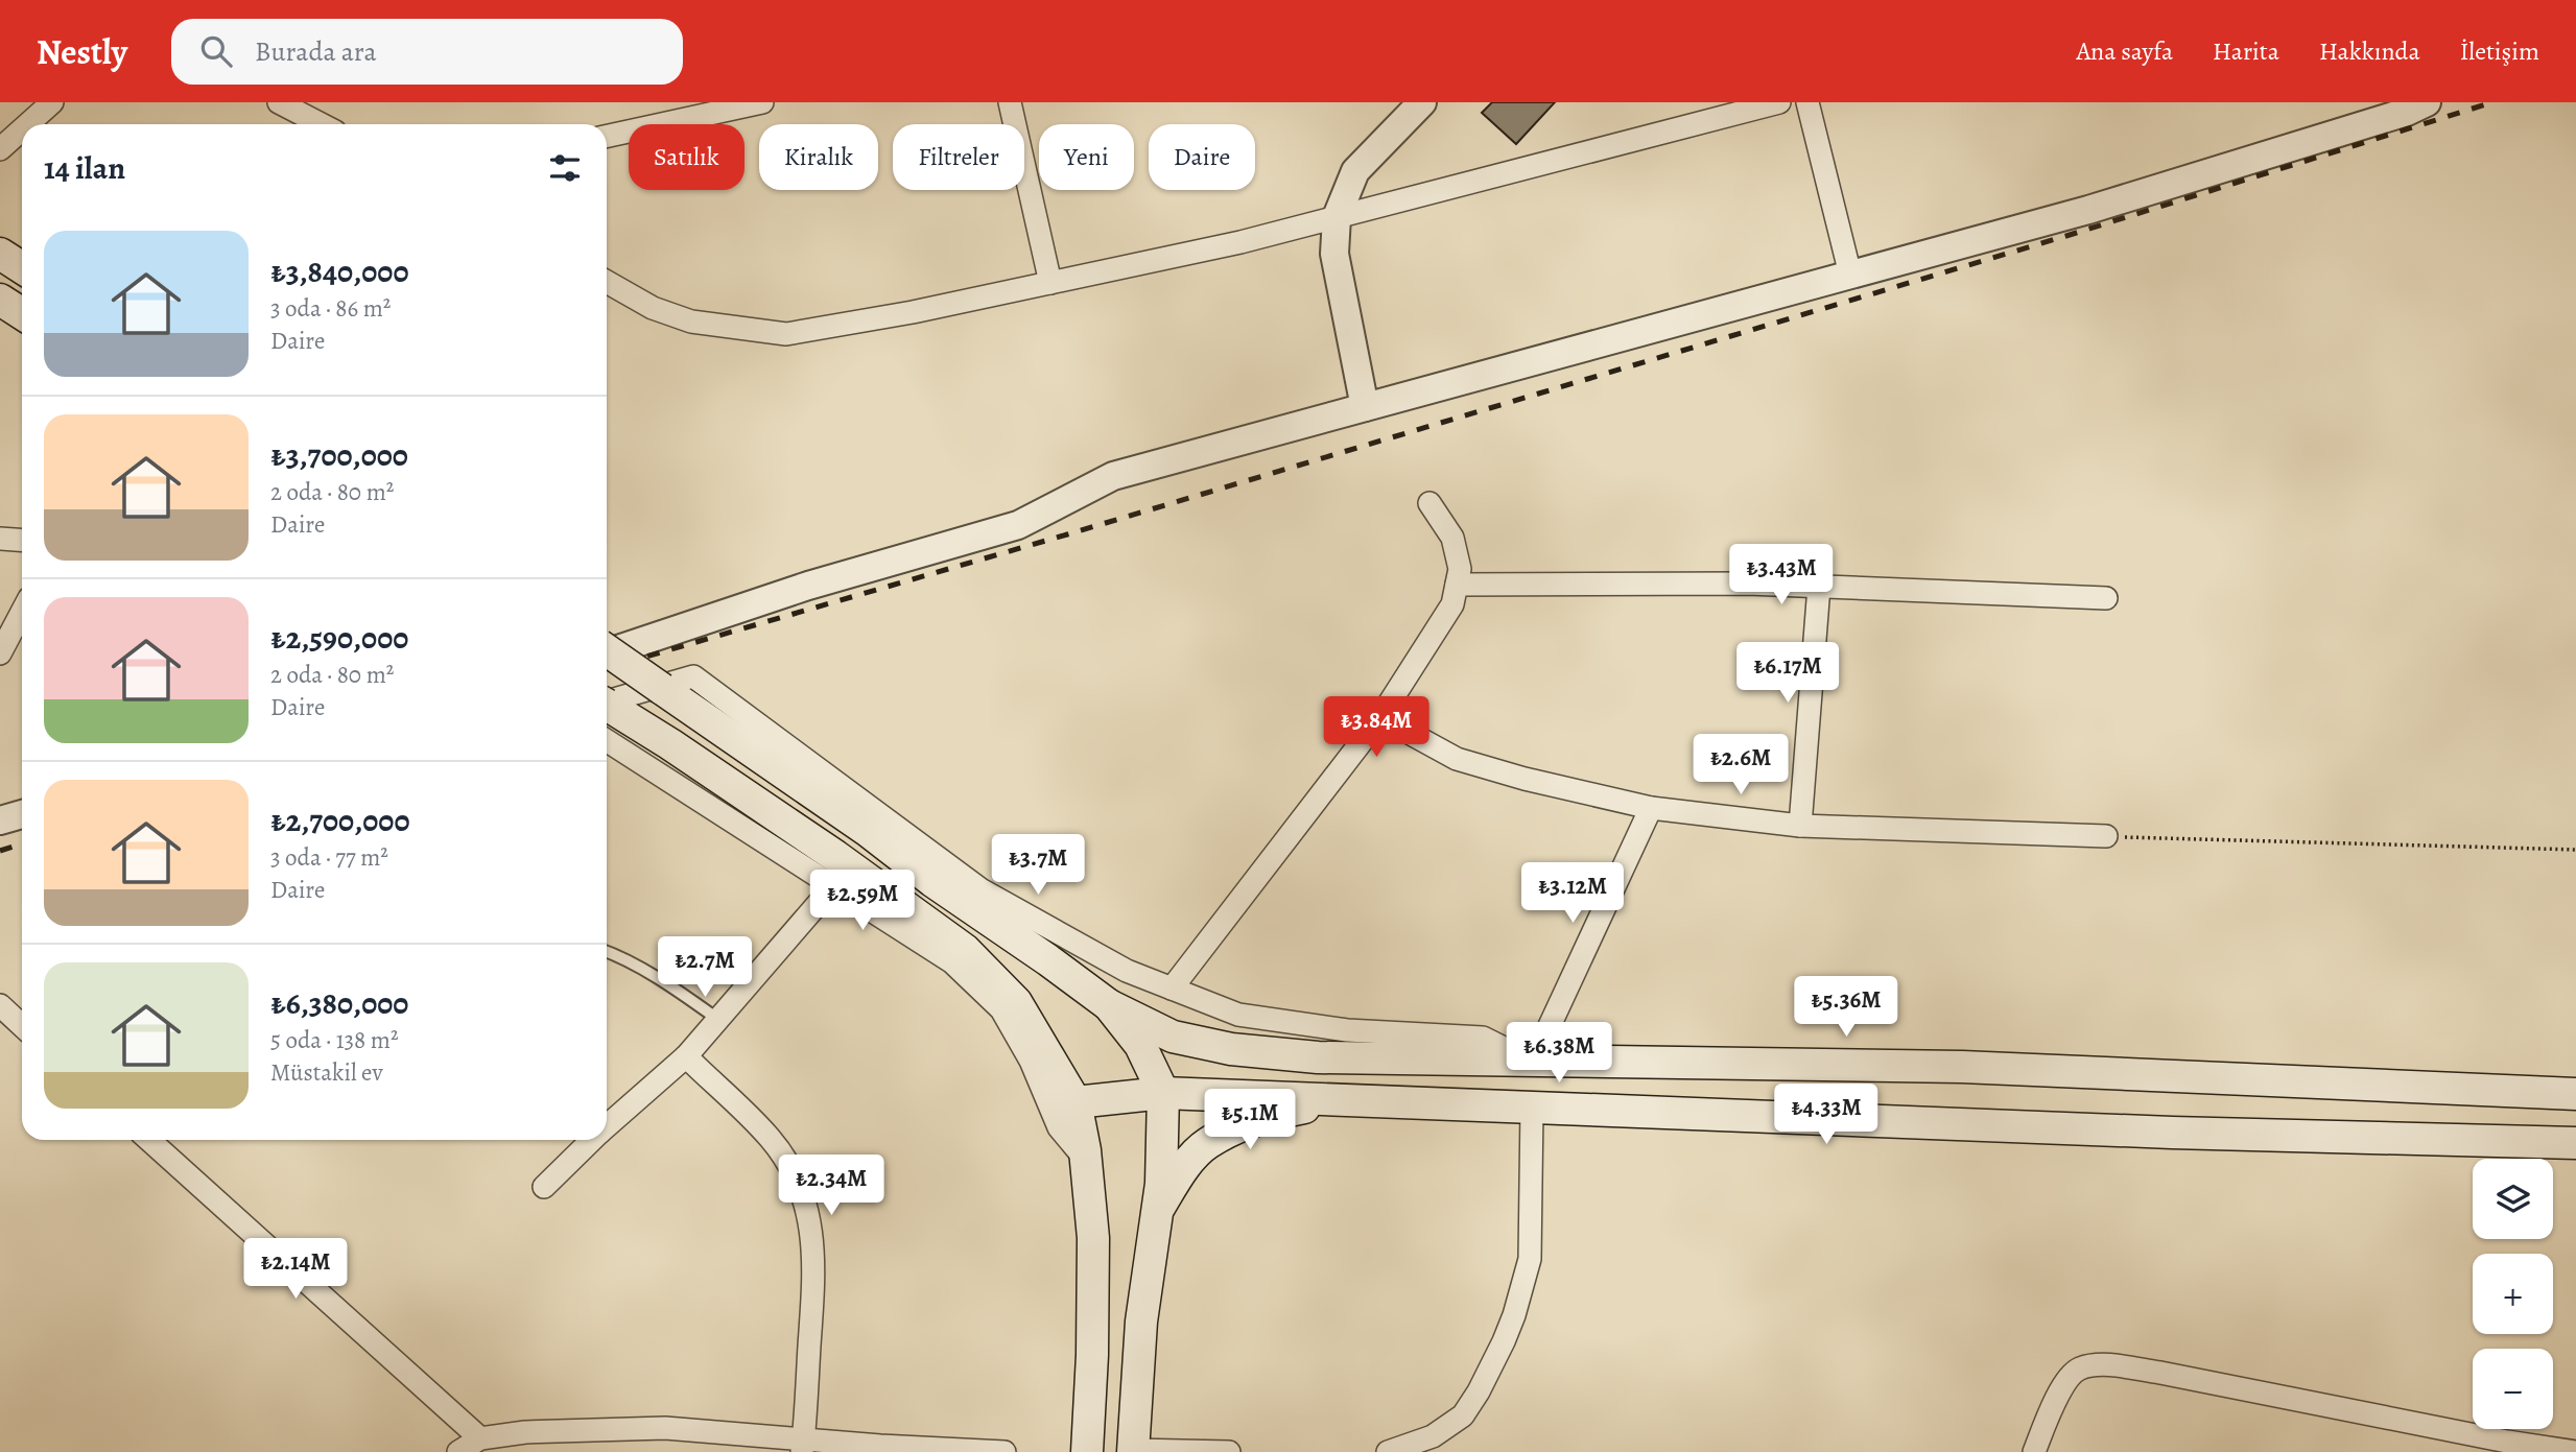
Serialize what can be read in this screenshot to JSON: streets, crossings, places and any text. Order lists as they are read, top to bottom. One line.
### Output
{"page":{"header":"Nestly","search":"Burada ara","nav":["Ana sayfa","Harita","Hakkında","İletişim"],"chip":["Satılık","Kiralık","Filtreler","Yeni","Daire"],"heading":"14 ilan","list":[{"name":"₺3,840,000","note":"3 oda · 86 m² · Daire"},{"name":"₺3,700,000","note":"2 oda · 80 m² · Daire"},{"name":"₺2,590,000","note":"2 oda · 80 m² · Daire"},{"name":"₺2,700,000","note":"3 oda · 77 m² · Daire"},{"name":"₺6,380,000","note":"5 oda · 138 m² · Müstakil ev"}],"price":["₺3.43M","₺6.17M","₺3.84M","₺2.6M","₺3.7M","₺3.12M","₺2.59M","₺2.7M","₺5.36M","₺6.38M","₺4.33M","₺5.1M","₺2.34M","₺2.14M"],"map_buttons":["+","−"]}}
